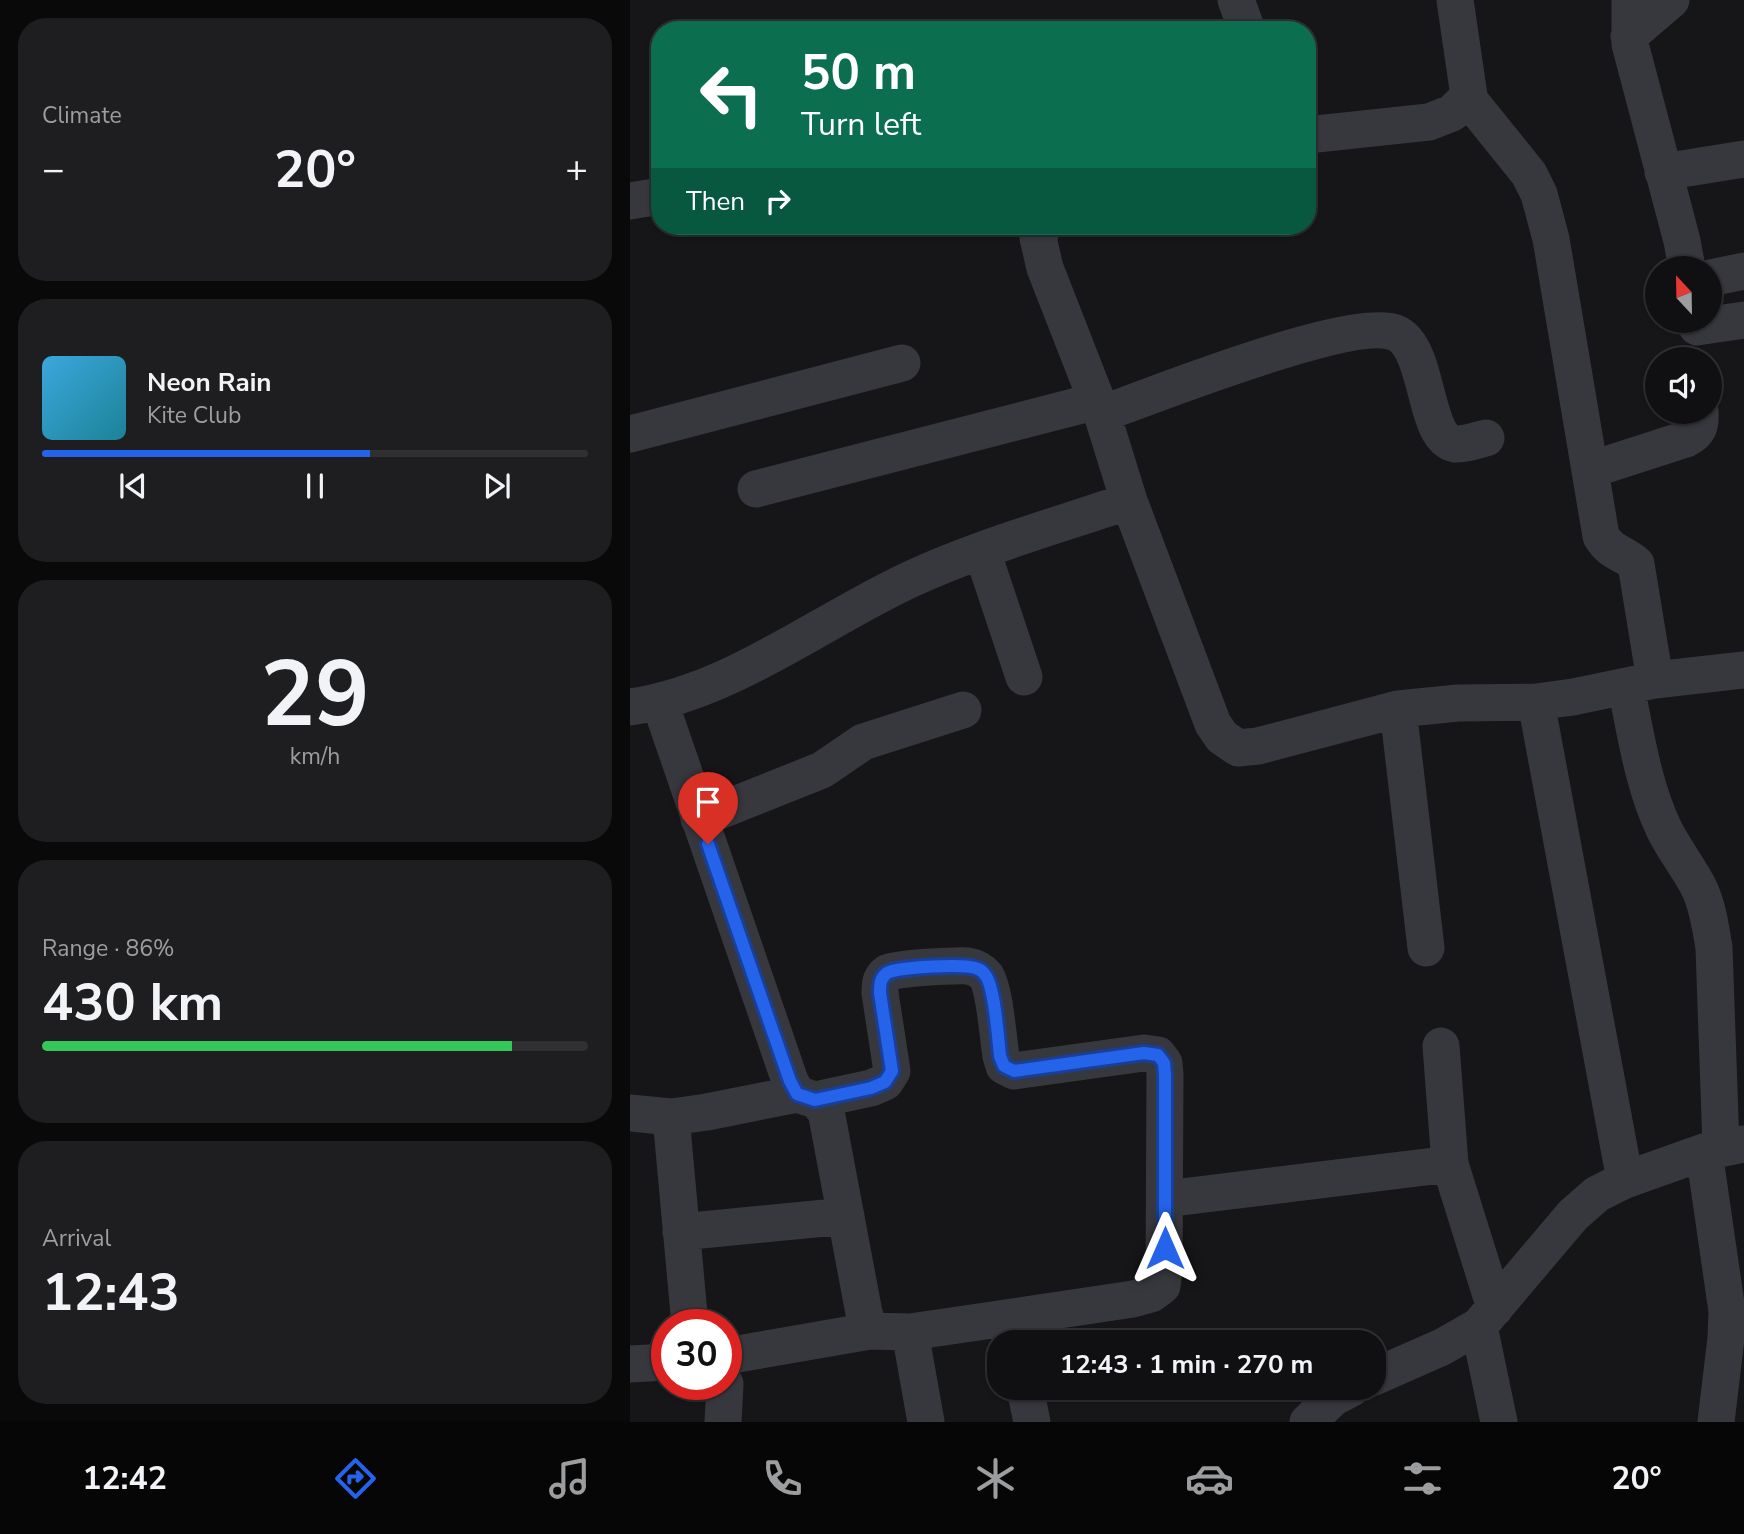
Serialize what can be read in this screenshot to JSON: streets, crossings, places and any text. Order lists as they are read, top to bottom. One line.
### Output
{"north":"top","page":{"tile":["Climate",["29","km/h"],["Range · 86%","430 km"],["Arrival","12:43"]],"turn":["50 m","Turn left"],"heat":["−","20°","+"],"then":"Then","song":["Neon Rain","Kite Club"],"limit":"30","trip":"12:43 · 1 min · 270 m","tabs":["12:42","20°"]}}
